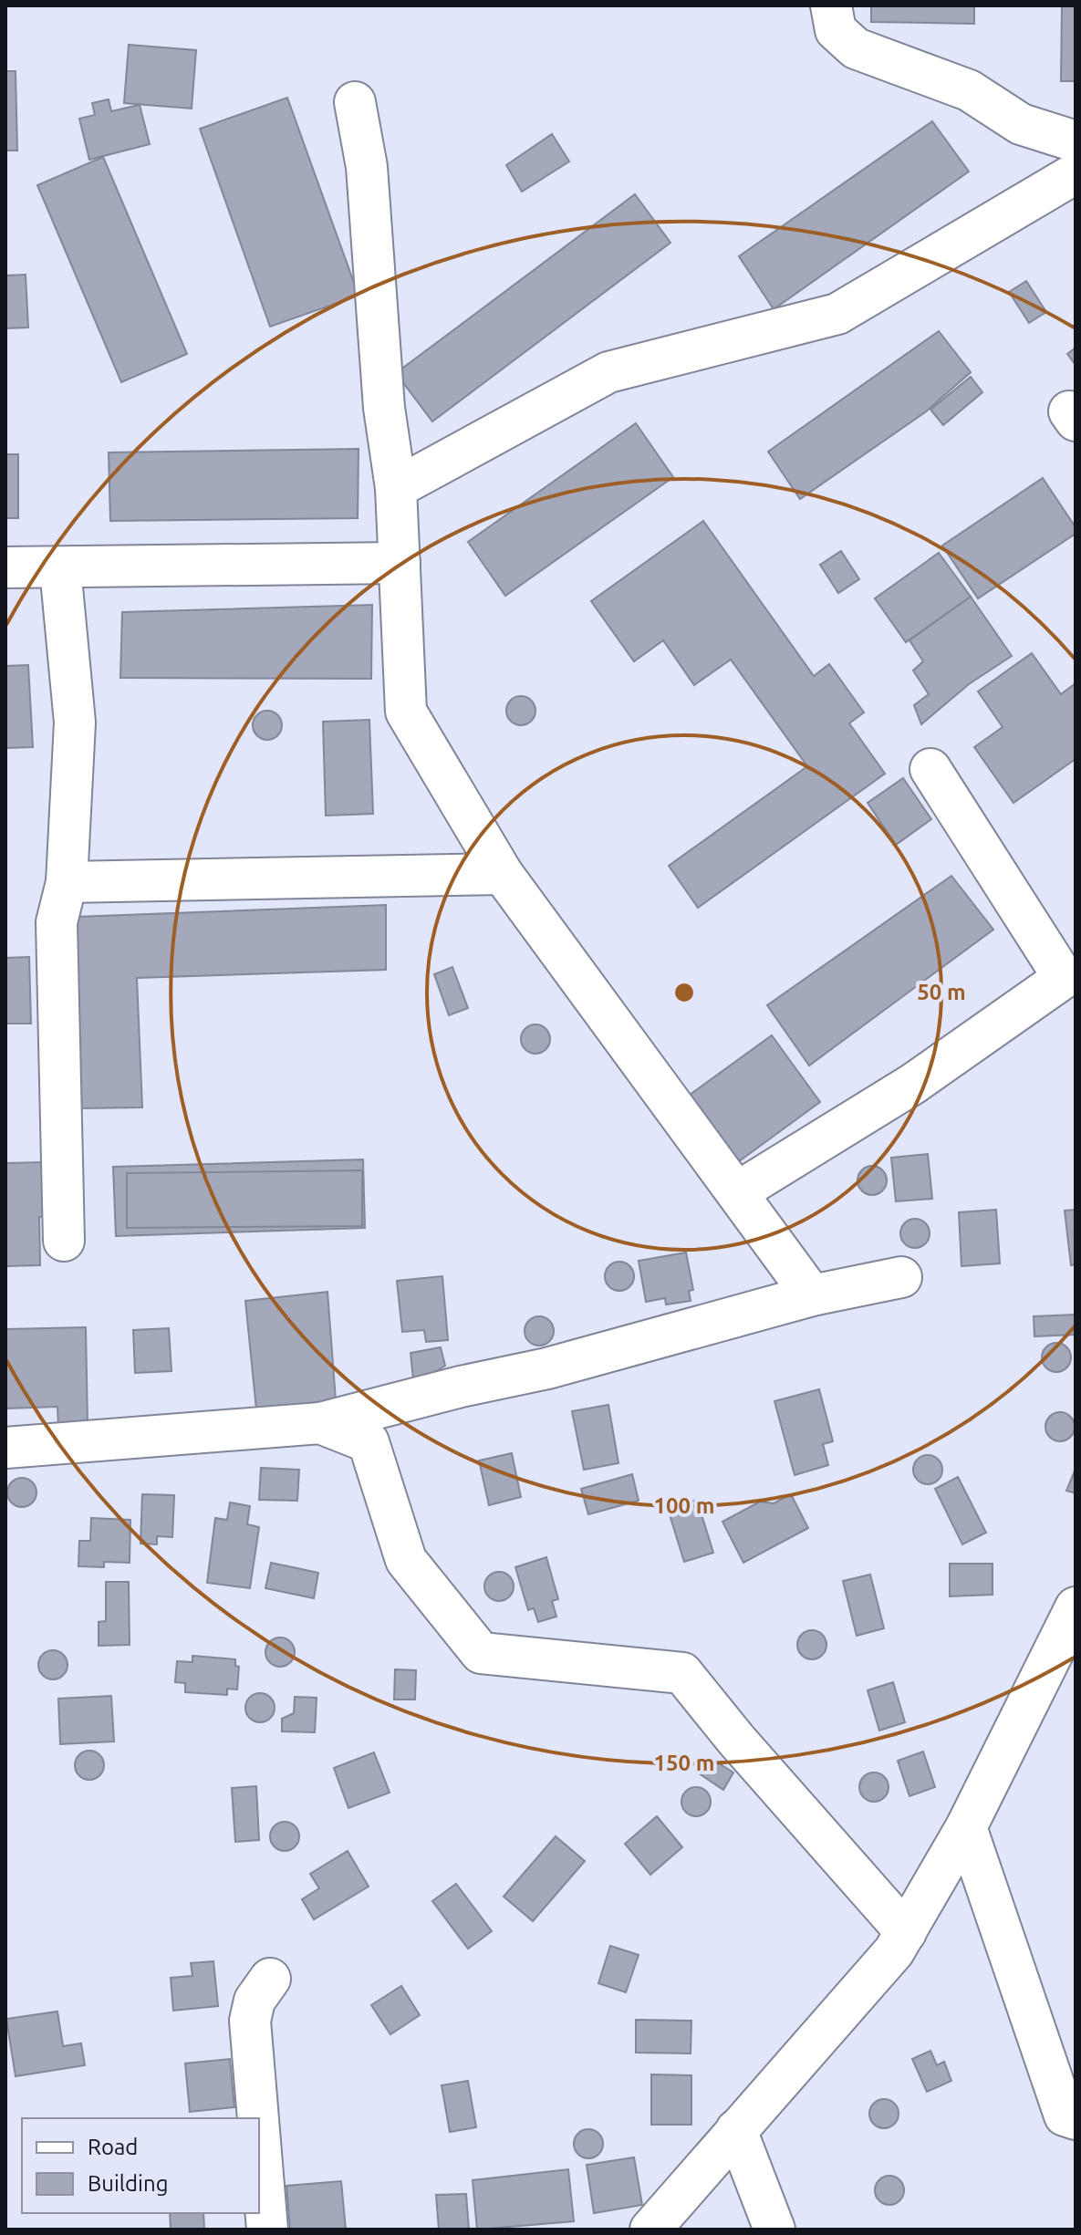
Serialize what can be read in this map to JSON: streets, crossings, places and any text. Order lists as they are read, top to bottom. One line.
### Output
{"legend":["Road","Building"],"rings":["50 m","100 m","150 m"]}
